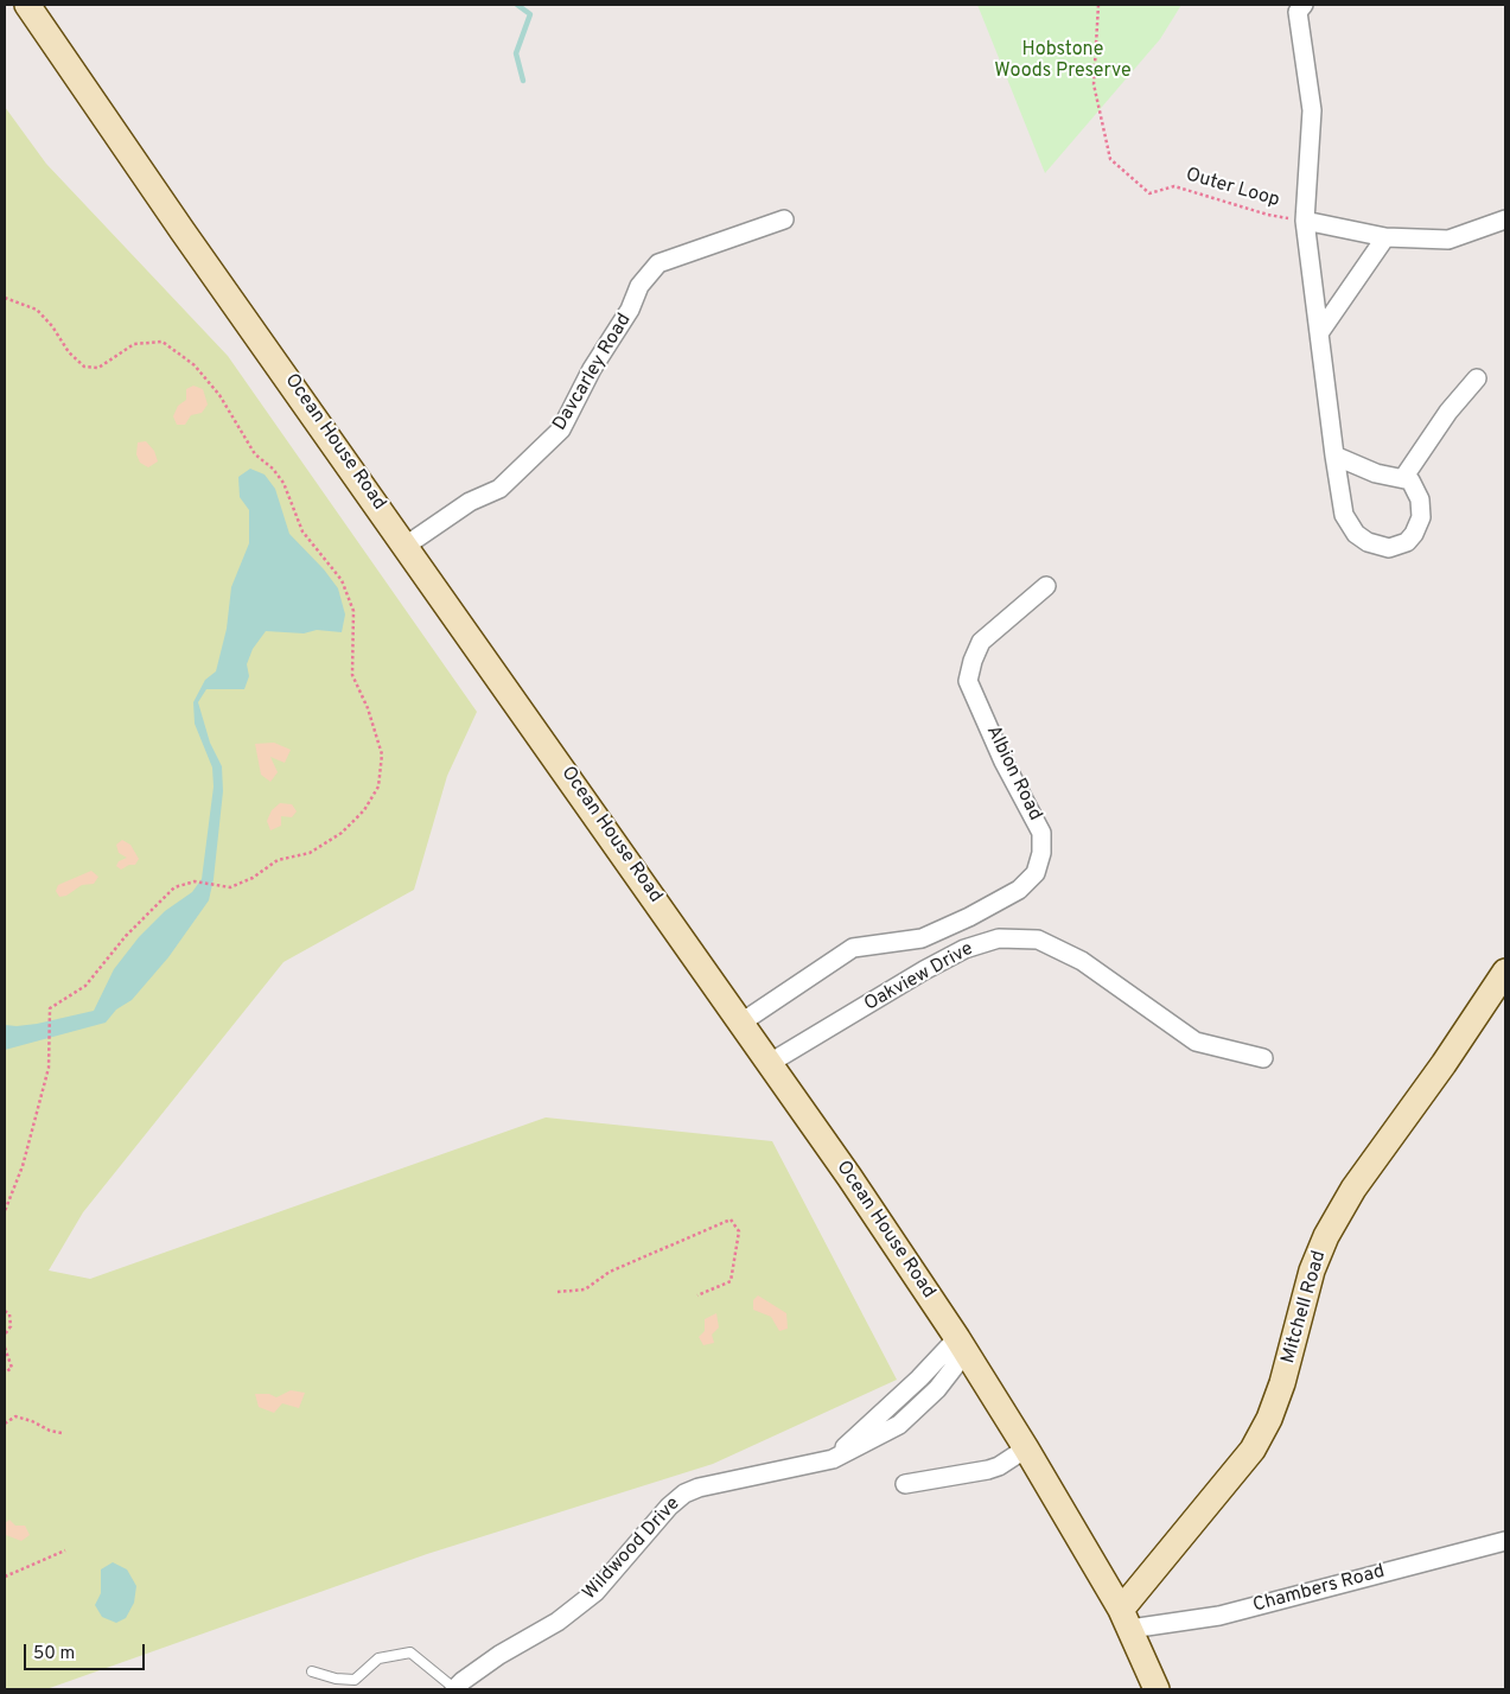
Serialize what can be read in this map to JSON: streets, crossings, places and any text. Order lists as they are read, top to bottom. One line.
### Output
{"streets":{"main road":["Ocean House Road","Mitchell Road"],"street":["Davcarley Road","Albion Road","Oakview Drive","Wildwood Drive","Chambers Road"],"path":["Outer Loop"]},"crossings":[["Davcarley Road","Ocean House Road"],["Ocean House Road","Albion Road"],["Ocean House Road","Oakview Drive"],["Ocean House Road","Mitchell Road"],["Ocean House Road","Wildwood Drive"],["Ocean House Road","Chambers Road"],["Mitchell Road","Chambers Road"]],"parks":["Hobstone Woods Preserve"],"scale_bar":"50 m"}
